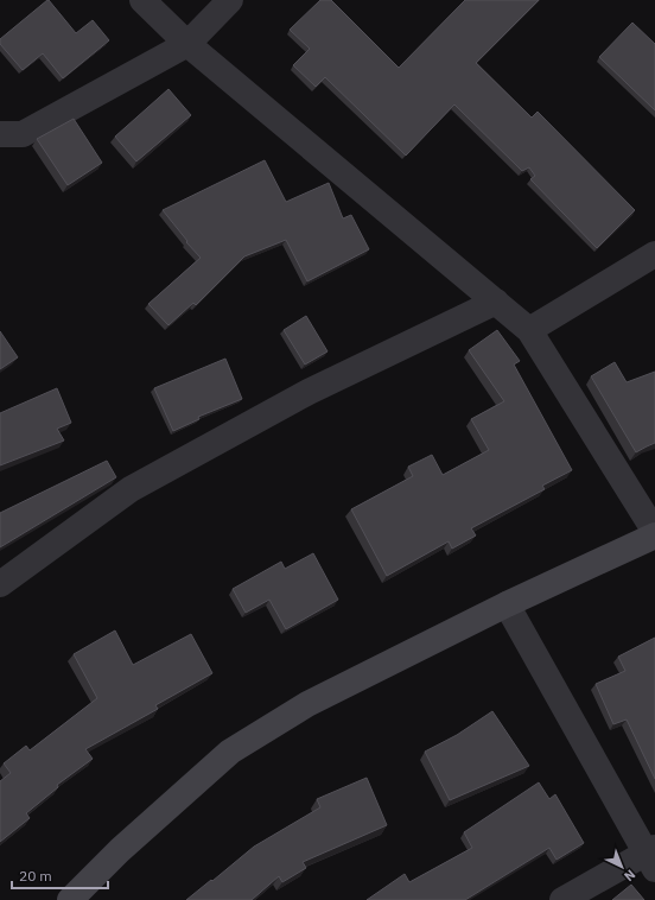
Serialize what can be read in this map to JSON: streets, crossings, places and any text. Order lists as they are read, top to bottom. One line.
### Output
{"scale_bar":"20 m","north":"bottom right"}
